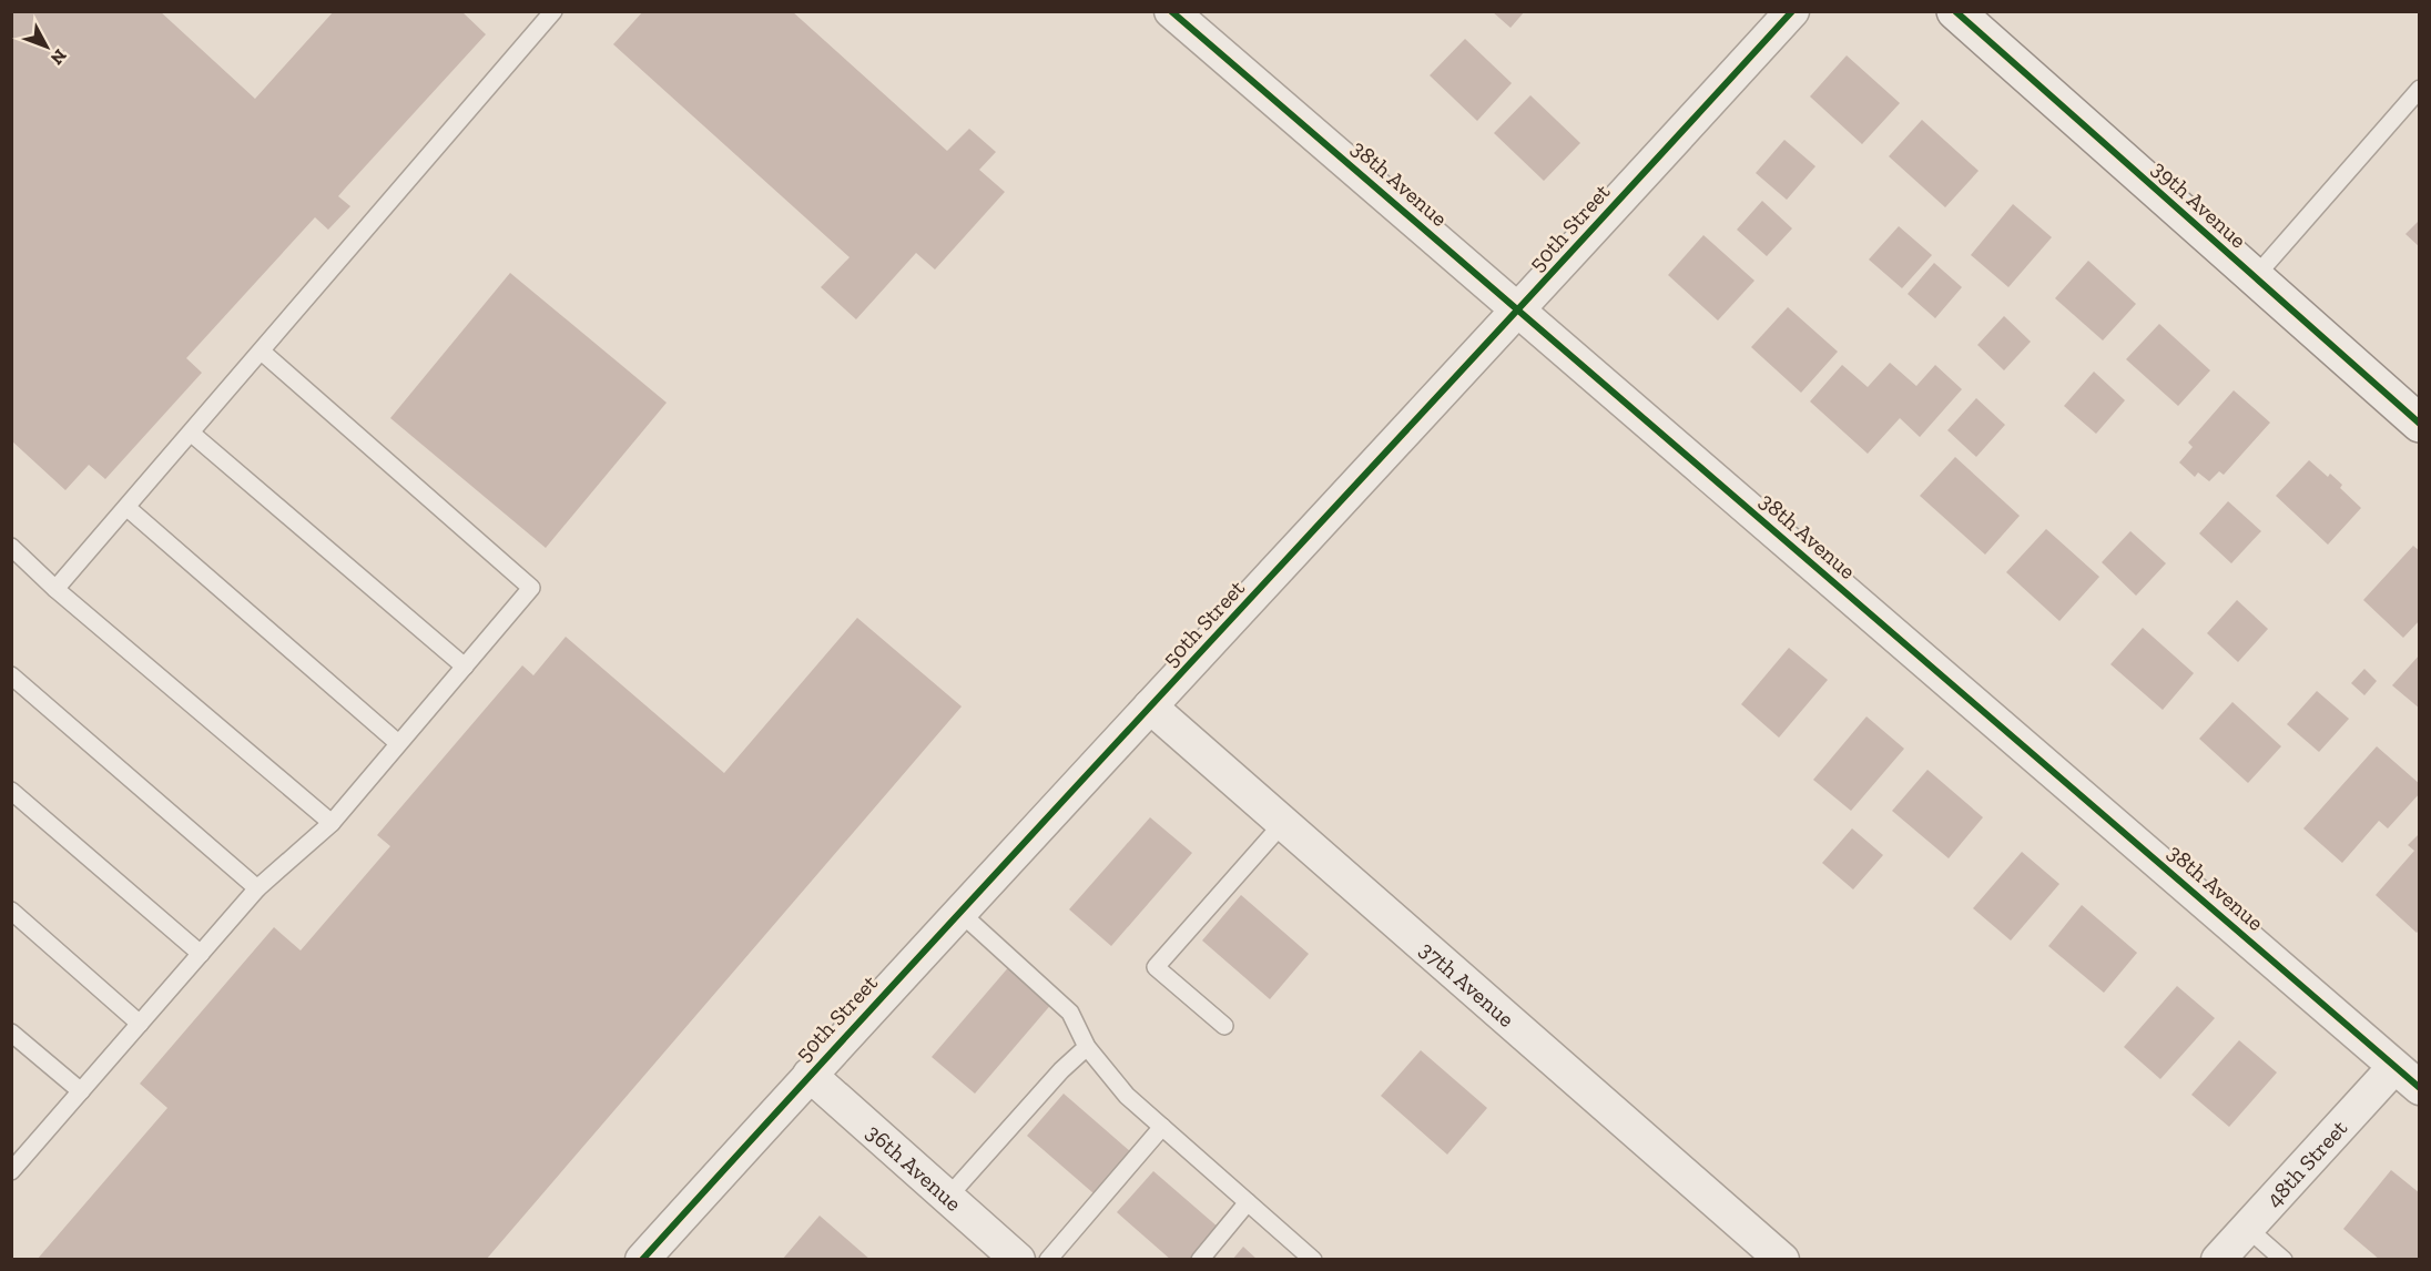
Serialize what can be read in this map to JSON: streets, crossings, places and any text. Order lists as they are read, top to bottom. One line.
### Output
{"streets":{"main road":["39th Avenue"],"street":["38th Avenue","50th Street","37th Avenue","48th Street","36th Avenue"]},"crossings":[["38th Avenue","50th Street"],["38th Avenue","48th Street"],["50th Street","37th Avenue"],["50th Street","36th Avenue"]],"north":"bottom right"}
